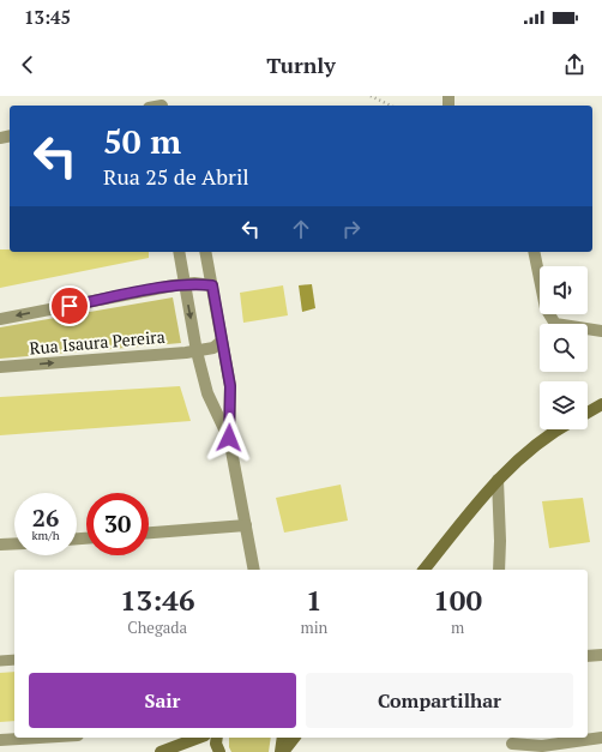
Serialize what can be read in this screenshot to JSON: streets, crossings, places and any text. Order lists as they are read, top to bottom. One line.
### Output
{"streets":{"street":["Rua Isaura Pereira"]},"page":{"status":"13:45","header":"Turnly","turn":["50 m","Rua 25 de Abril"],"speed":"26 km/h","limit":"30","eta":["13:46","Chegada","1","min","100","m"],"buttons":["Sair","Compartilhar"]}}
